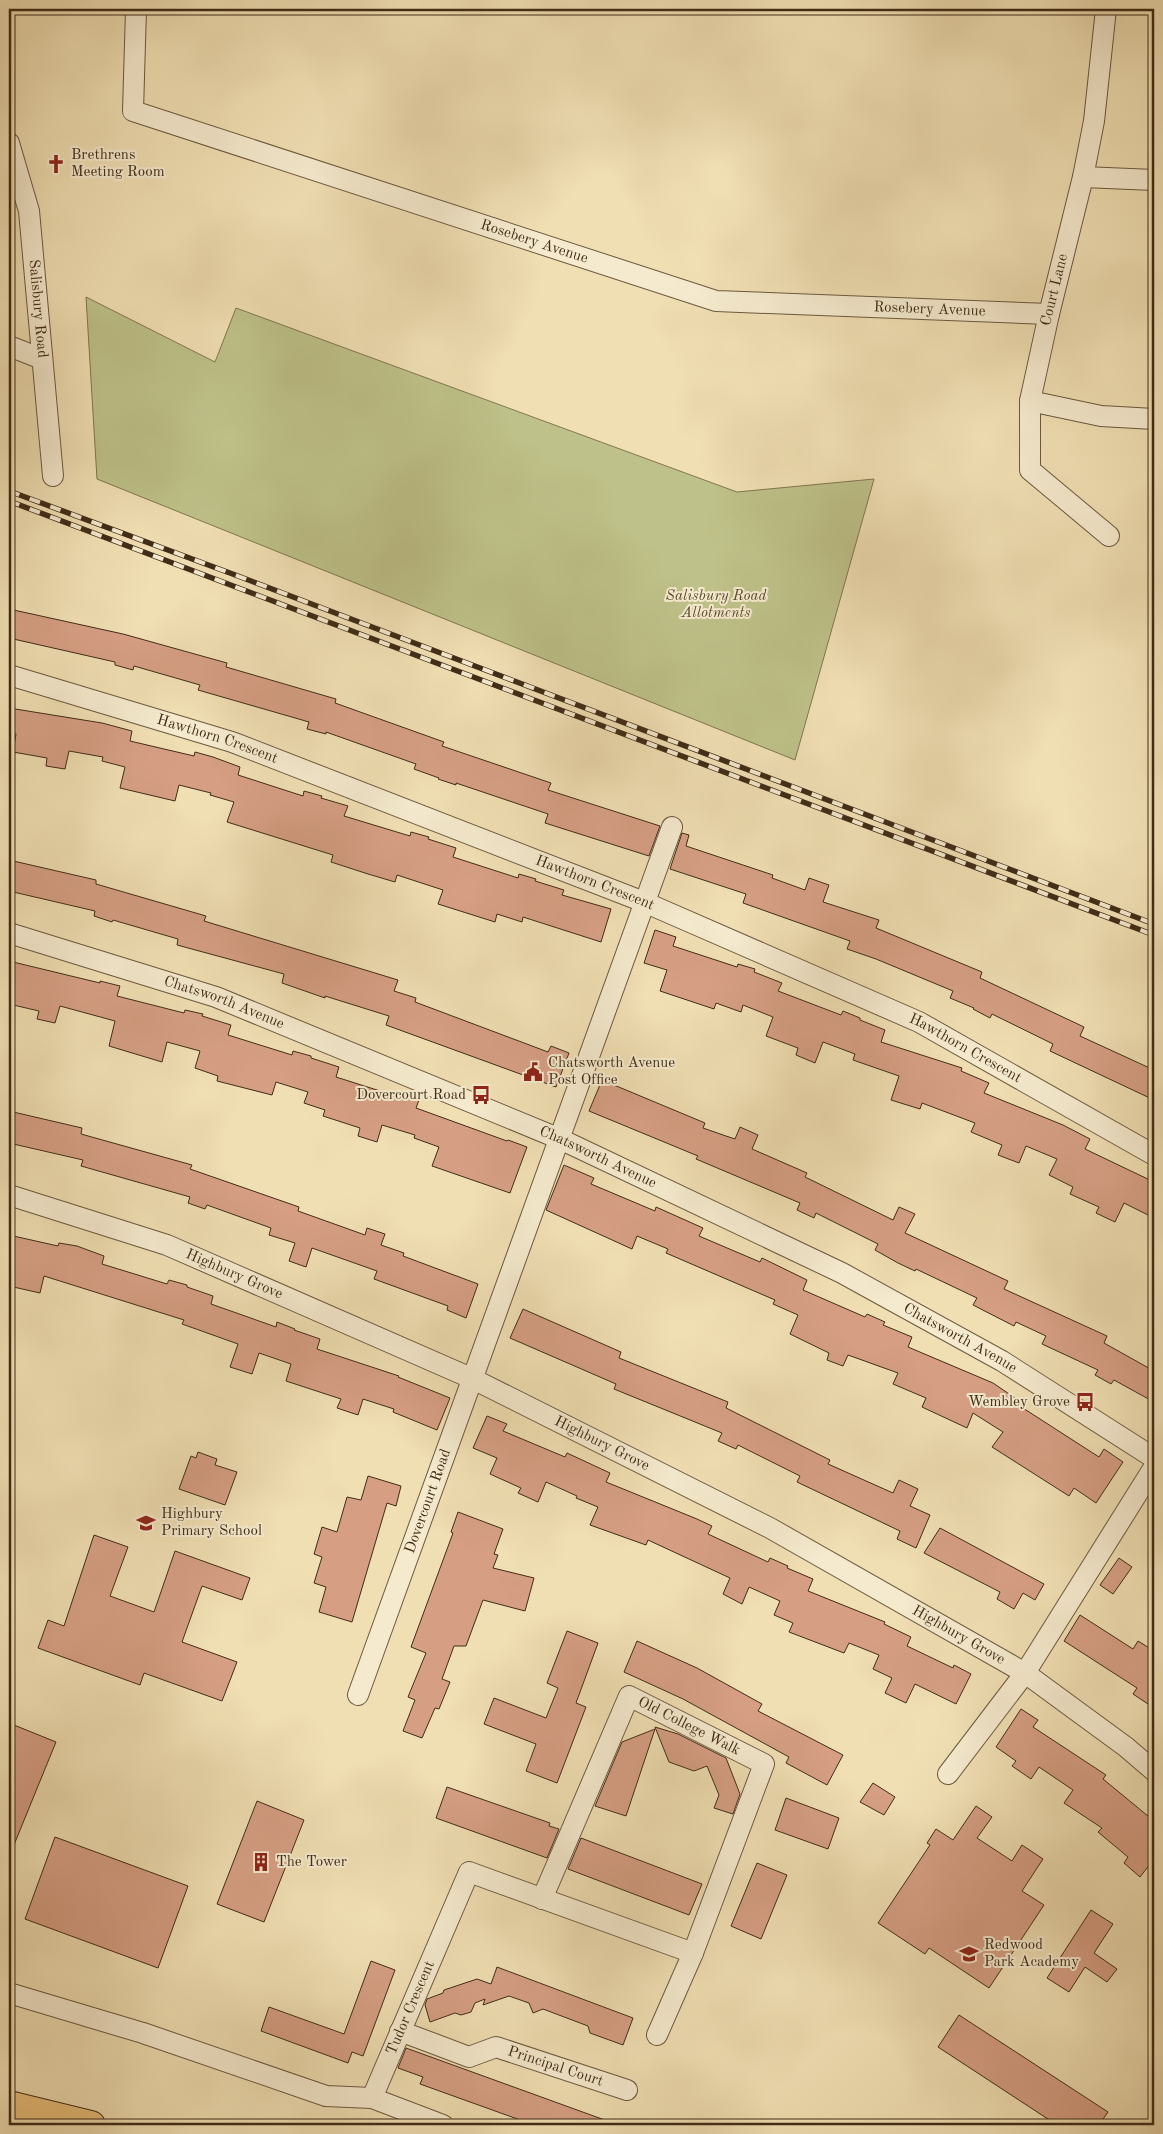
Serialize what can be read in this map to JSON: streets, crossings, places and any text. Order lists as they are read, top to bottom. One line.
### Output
{"streets":{"street":["Rosebery Avenue","Court Lane","Salisbury Road","Hawthorn Crescent","Chatsworth Avenue","Highbury Grove","Dovercourt Road","Old College Walk","Tudor Crescent","Principal Court"]},"crossings":[["Rosebery Avenue","Court Lane"],["Hawthorn Crescent","Dovercourt Road"],["Chatsworth Avenue","Dovercourt Road"],["Highbury Grove","Dovercourt Road"],["Old College Walk","Tudor Crescent"],["Tudor Crescent","Principal Court"]],"parks":["Salisbury Road Allotments"],"places":{"church":["Brethrens Meeting Room"],"public building":["Chatsworth Avenue Post Office"],"bus stop":["Dovercourt Road","Wembley Grove"],"school or university":["Highbury Primary School","Redwood Park Academy"],"building":["The Tower"]}}
